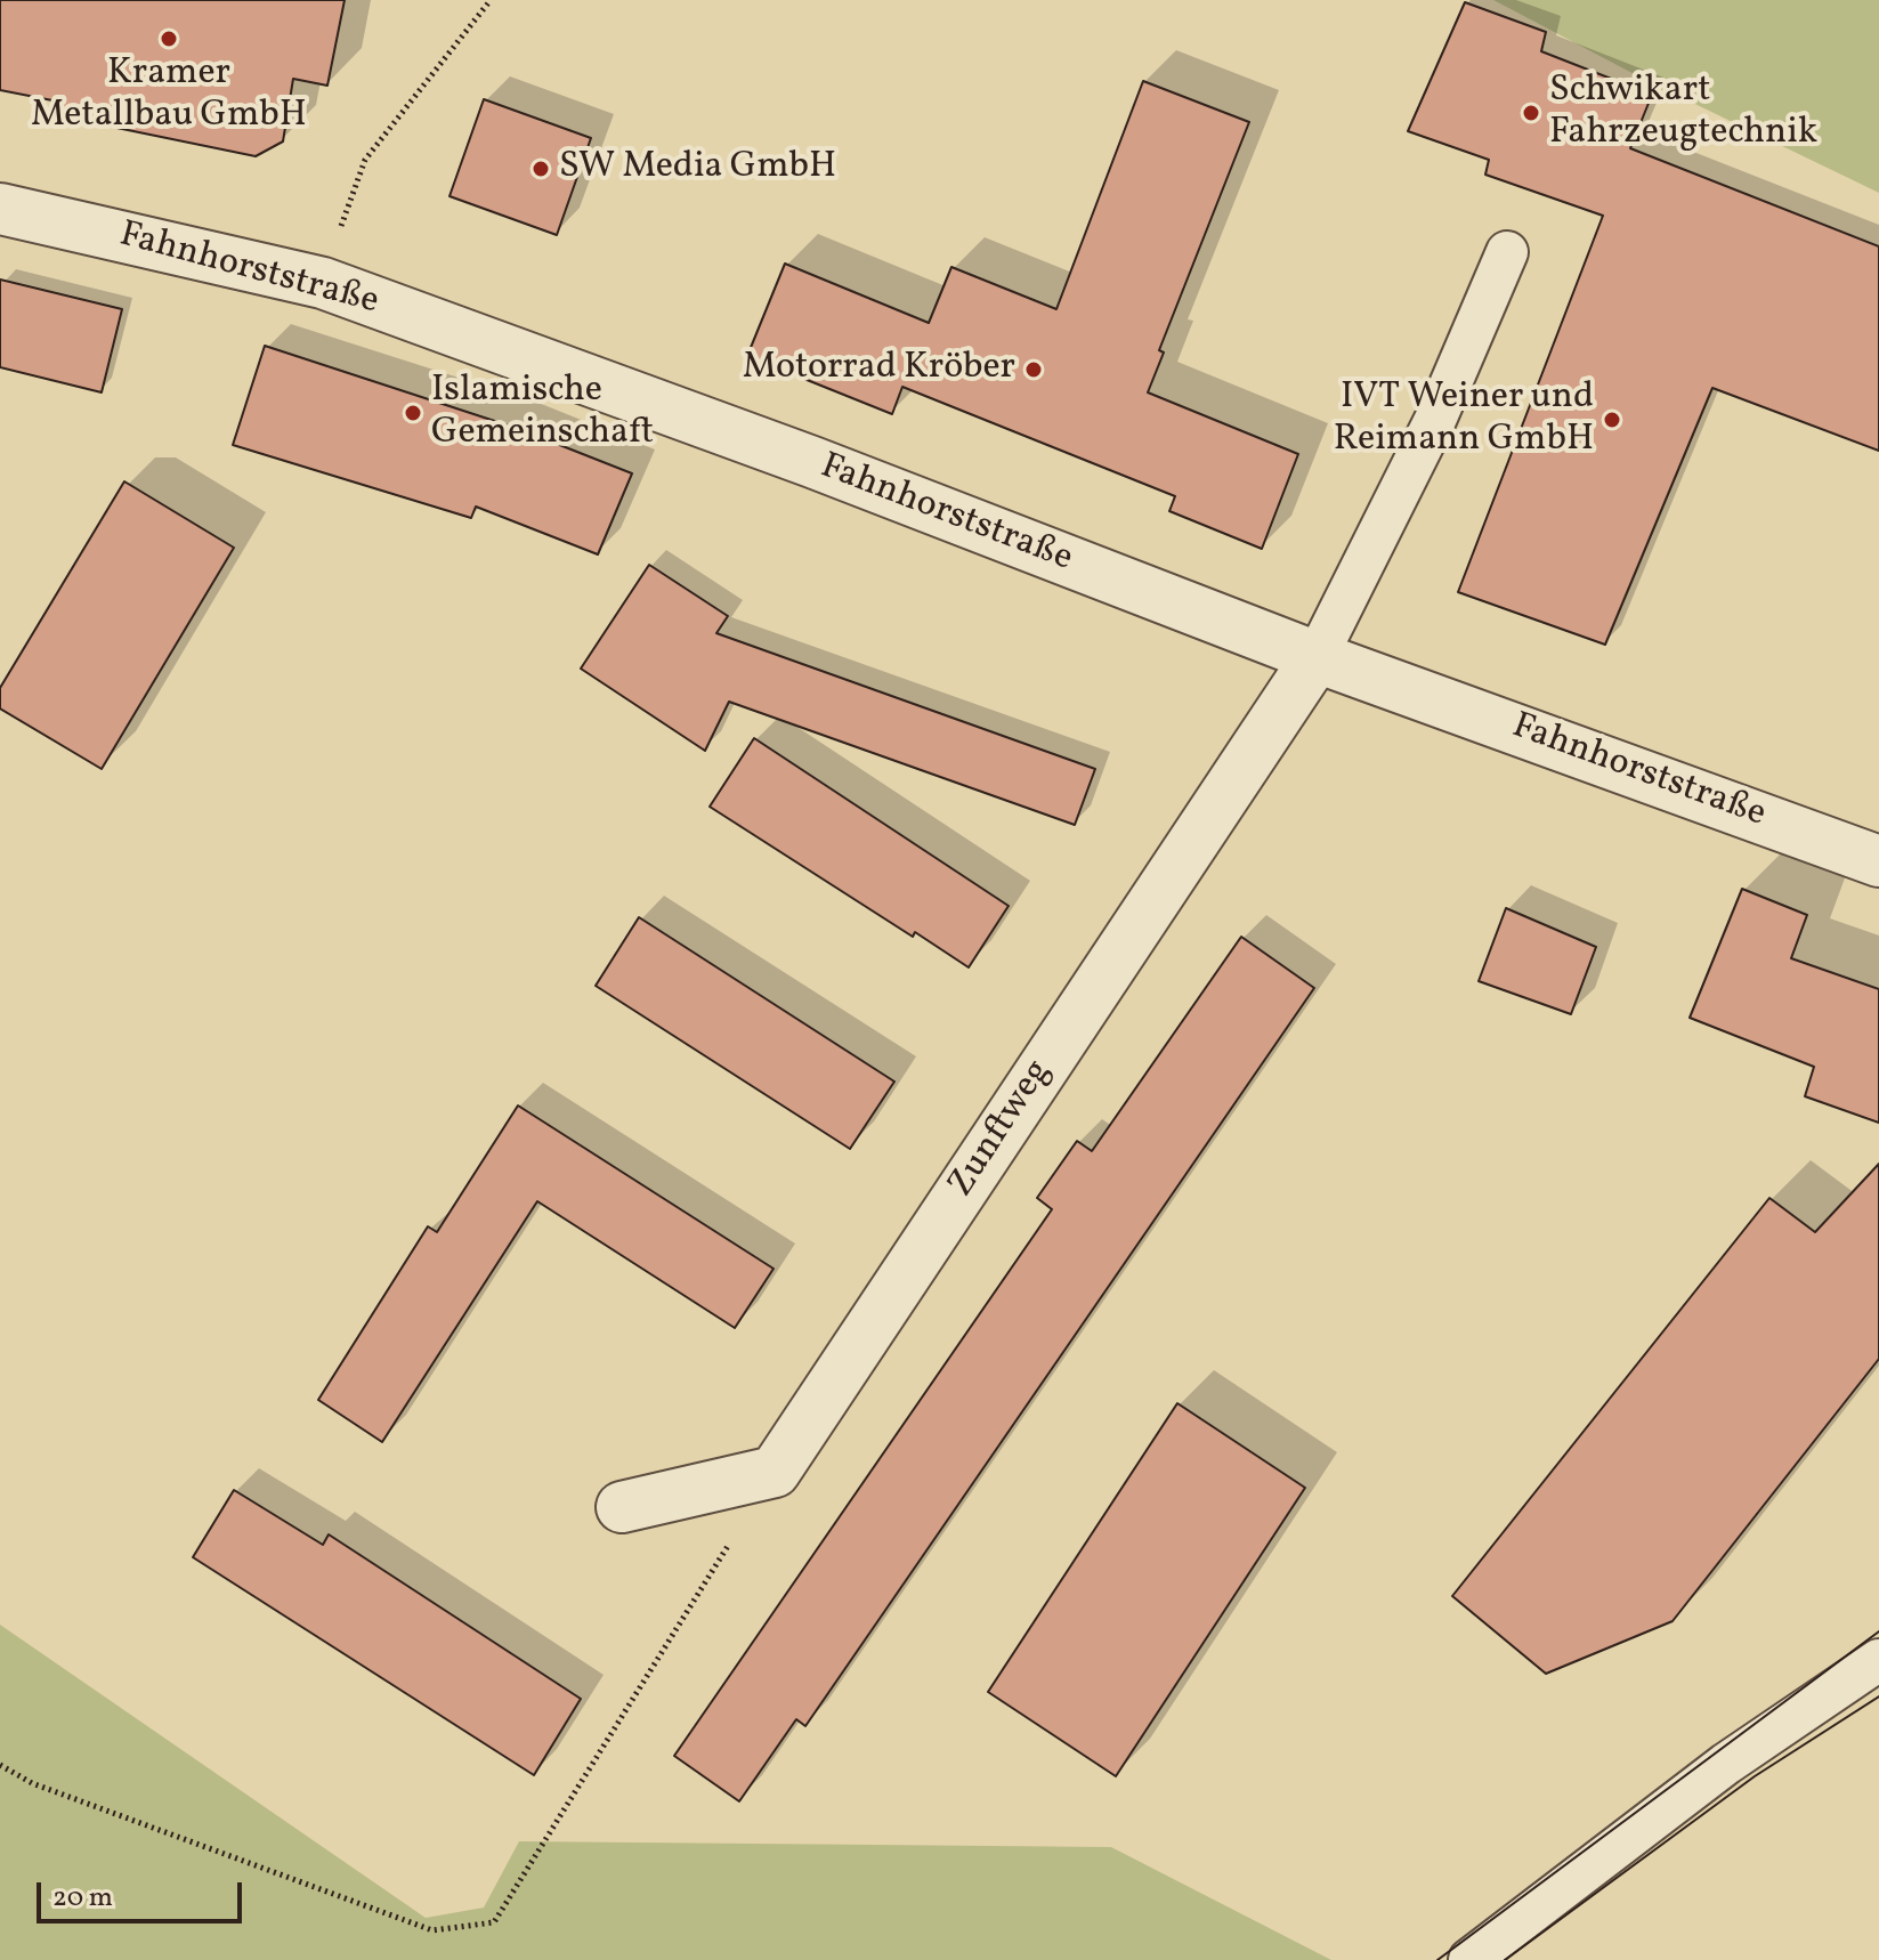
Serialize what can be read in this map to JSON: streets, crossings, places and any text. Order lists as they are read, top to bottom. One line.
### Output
{"streets":{"street":["Fahnhorststraße","Zunftweg"]},"crossings":[["Fahnhorststraße","Zunftweg"]],"places":["Kramer Metallbau GmbH","Schwikart Fahrzeugtechnik","SW Media GmbH","Motorrad Kröber","Islamische Gemeinschaft","IVT Weiner und Reimann GmbH"],"scale_bar":"20 m"}
